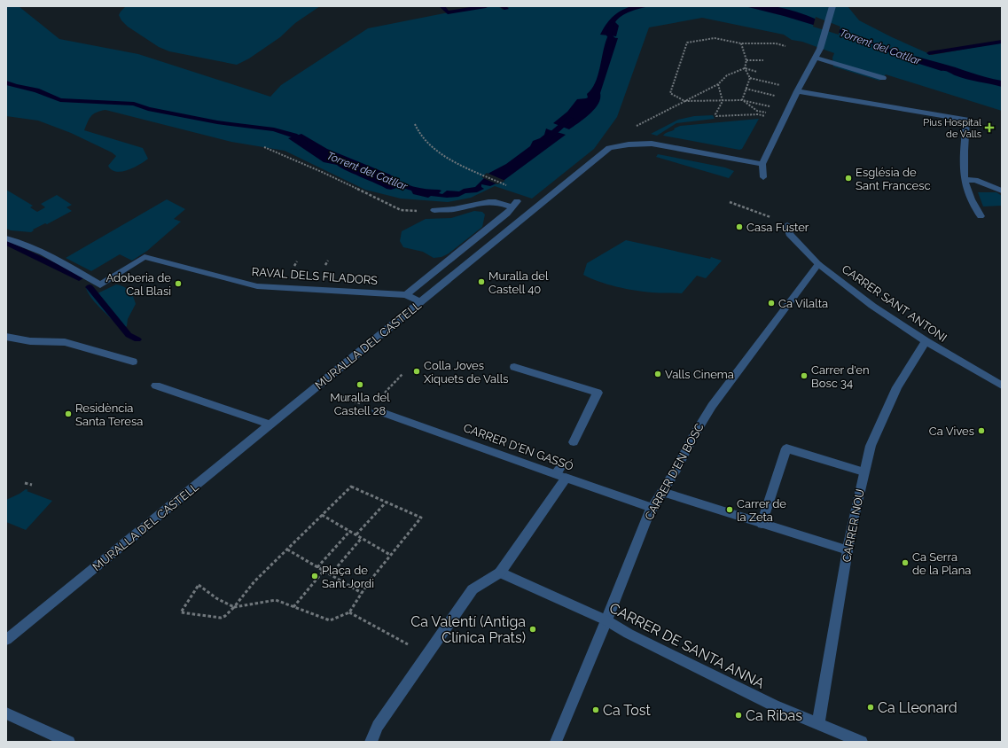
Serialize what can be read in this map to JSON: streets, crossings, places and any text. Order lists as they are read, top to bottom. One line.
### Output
{"streets":{"street":["RAVAL DELS FILADORS","CARRER SANT ANTONI","MURALLA DEL CASTELL","CARRER D'EN GASSÓ","CARRER D'EN BOSC","CARRER NOU","CARRER DE SANTA ANNA"]},"crossings":[["RAVAL DELS FILADORS","MURALLA DEL CASTELL"],["CARRER SANT ANTONI","CARRER D'EN BOSC"],["CARRER SANT ANTONI","CARRER NOU"],["CARRER D'EN GASSÓ","CARRER D'EN BOSC"],["CARRER D'EN BOSC","CARRER DE SANTA ANNA"],["CARRER NOU","CARRER DE SANTA ANNA"]],"water":["Torrent del Catllar"],"places":{"health":["Pius Hospital de Valls"],"other":["Església de Sant Francesc","Casa Fuster","Muralla del Castell 40","Adoberia de Cal Blasi","Ca Vilalta","Colla Joves Xiquets de Valls","Valls Cinema","Carrer d'en Bosc 34","Muralla del Castell 28","Residència Santa Teresa","Ca Vives","Carrer de la Zeta","Ca Serra de la Plana","Plaça de Sant Jordi","Ca Valentí (Antiga Clínica Prats)","Ca Lleonard","Ca Tost","Ca Ribas"]}}
